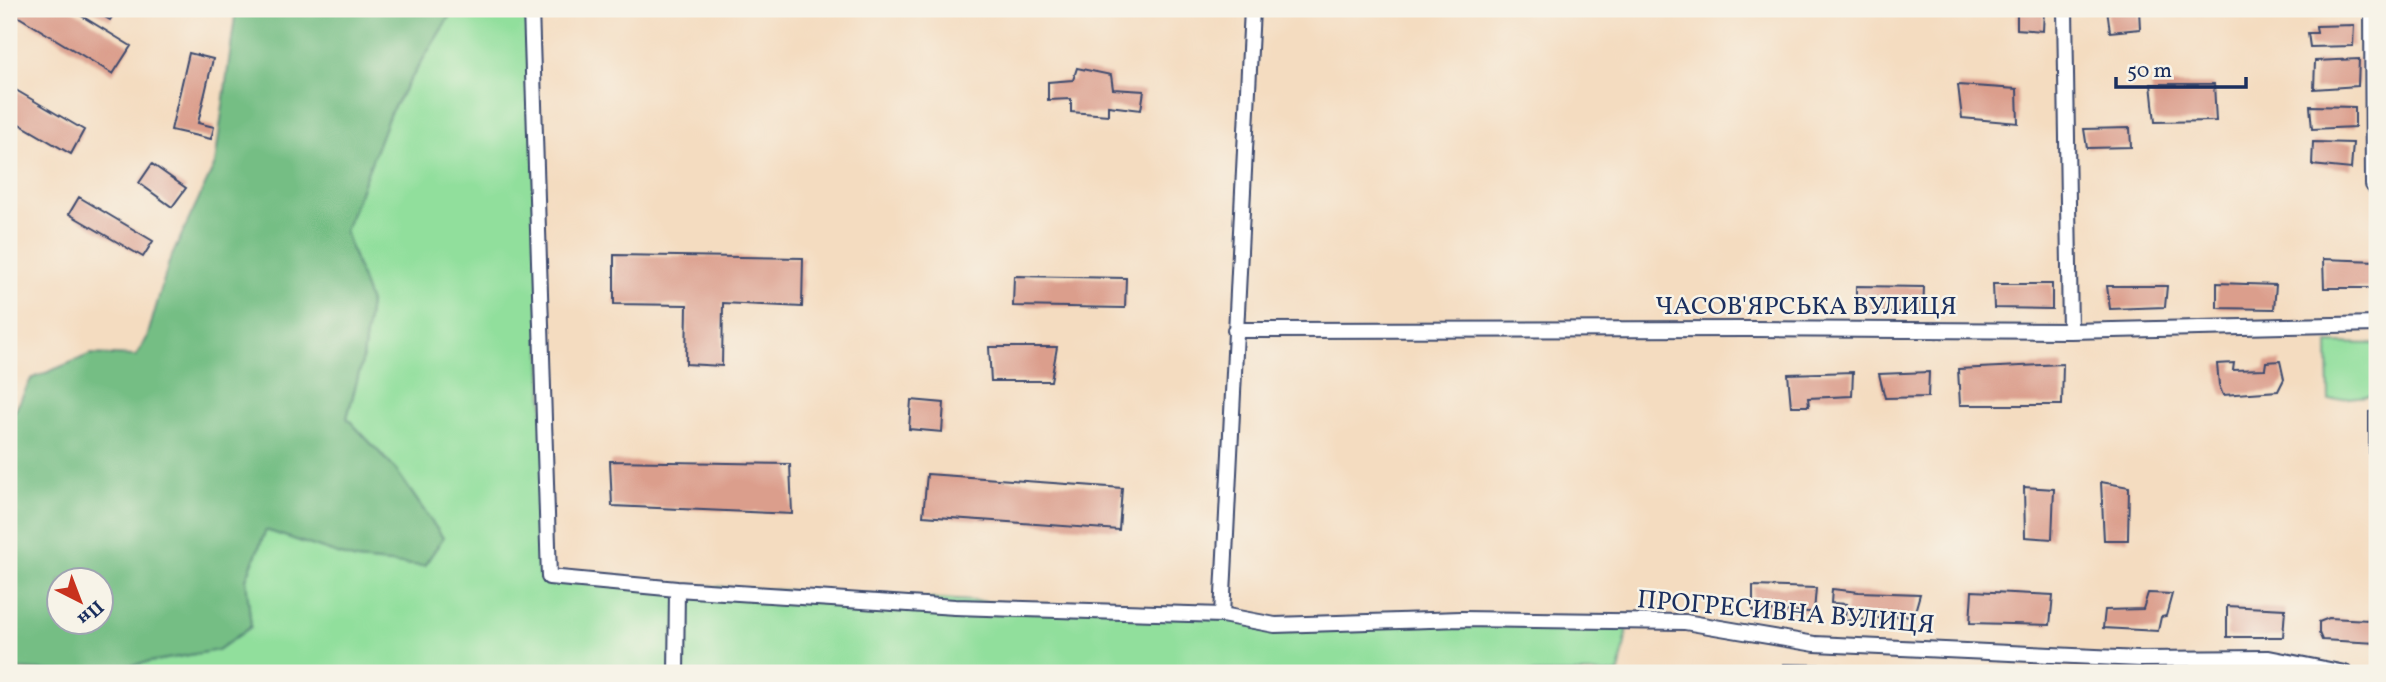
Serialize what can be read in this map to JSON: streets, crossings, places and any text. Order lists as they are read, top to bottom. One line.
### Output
{"streets":{"street":["ЧАСОВ'ЯРСЬКА ВУЛИЦЯ","ПРОГРЕСИВНА ВУЛИЦЯ"]},"scale_bar":"50 m","north":"bottom right"}
